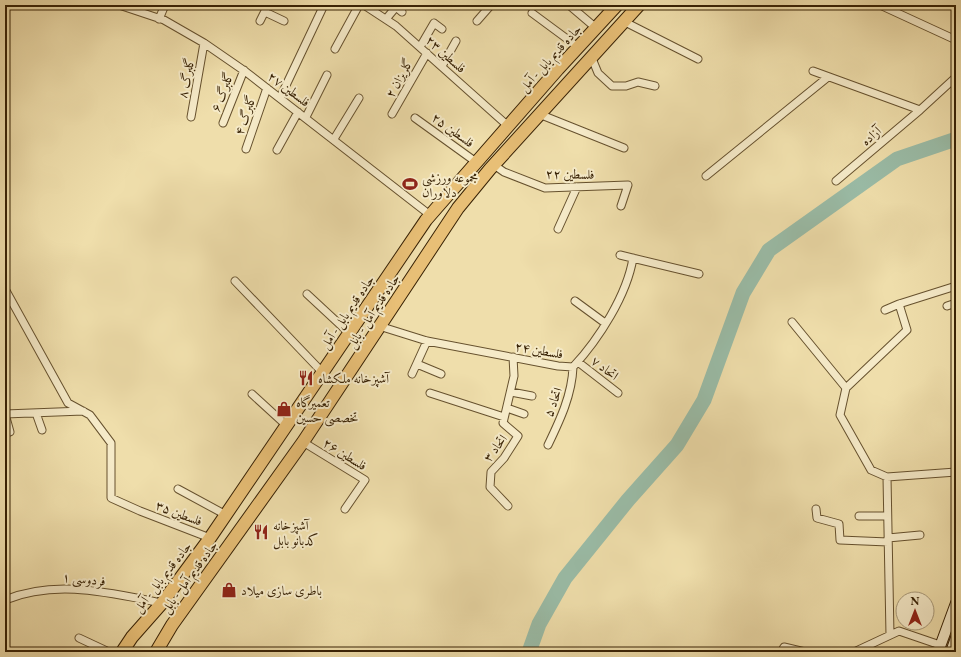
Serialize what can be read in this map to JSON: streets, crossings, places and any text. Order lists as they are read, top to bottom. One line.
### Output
{"streets":{"main road":["جاده قدیم بابل - آمل","جاده قدیم آمل - بابل"],"street":["فلسطین ۲۳","گلبرگ ۸","گلریزان ۲","فلسطین ۲۷","گلبرگ ۶","گلبرگ ۴","فلسطین ۲۵","آزاده","فلسطین ۲۲","فلسطین ۲۴","اتحاد ۷","اتحاد ۵","اتحاد ۳","فلسطين ٢۶","فلسطین ۳۵","فردوسی ۱"]},"crossings":[["فلسطین ۲۳","جاده قدیم بابل - آمل"],["فلسطین ۲۳","گلریزان ۲"],["جاده قدیم بابل - آمل","فلسطین ۲۷"],["جاده قدیم بابل - آمل","فلسطین ۲۵"],["جاده قدیم بابل - آمل","فلسطین ۳۵"],["جاده قدیم بابل - آمل","فردوسی ۱"],["گلبرگ ۸","فلسطین ۲۷"],["فلسطین ۲۷","گلبرگ ۶"],["فلسطین ۲۷","گلبرگ ۴"],["فلسطین ۲۲","جاده قدیم آمل - بابل"],["جاده قدیم آمل - بابل","فلسطین ۲۴"],["جاده قدیم آمل - بابل","فلسطين ٢۶"],["فلسطین ۲۴","اتحاد ۷"],["فلسطین ۲۴","اتحاد ۵"],["فلسطین ۲۴","اتحاد ۳"],["اتحاد ۷","اتحاد ۵"]],"places":{"sports":["مجموعه ورزشی دلاوران"],"restaurant":["آشپزخانه ملکشاه","آشپزخانه کدبانو بابل"],"shop":["تعمیرگاه تخصصی حسین","باطری سازی میلاد"]},"north":"top"}
